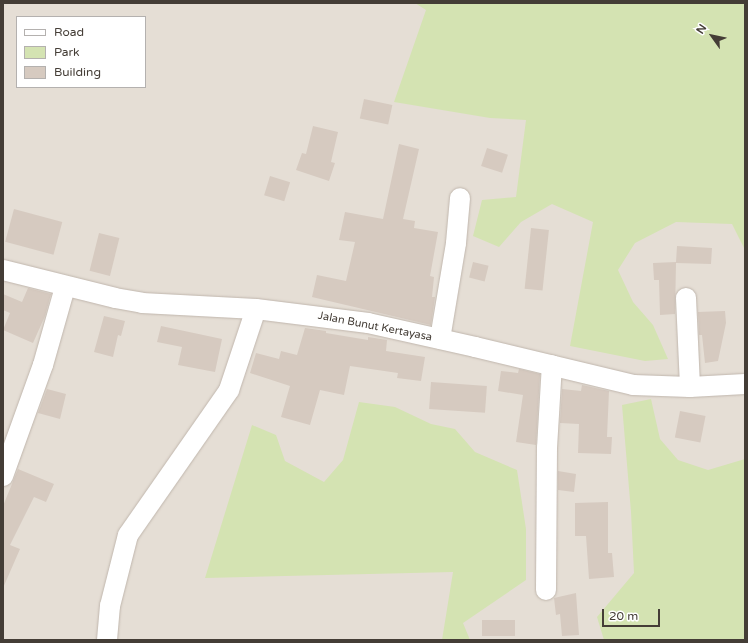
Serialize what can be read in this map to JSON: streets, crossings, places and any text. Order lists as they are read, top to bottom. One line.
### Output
{"streets":{"street":["Jalan Bunut Kertayasa"]},"legend":["Road","Park","Building"],"scale_bar":"20 m","north":"top left"}
